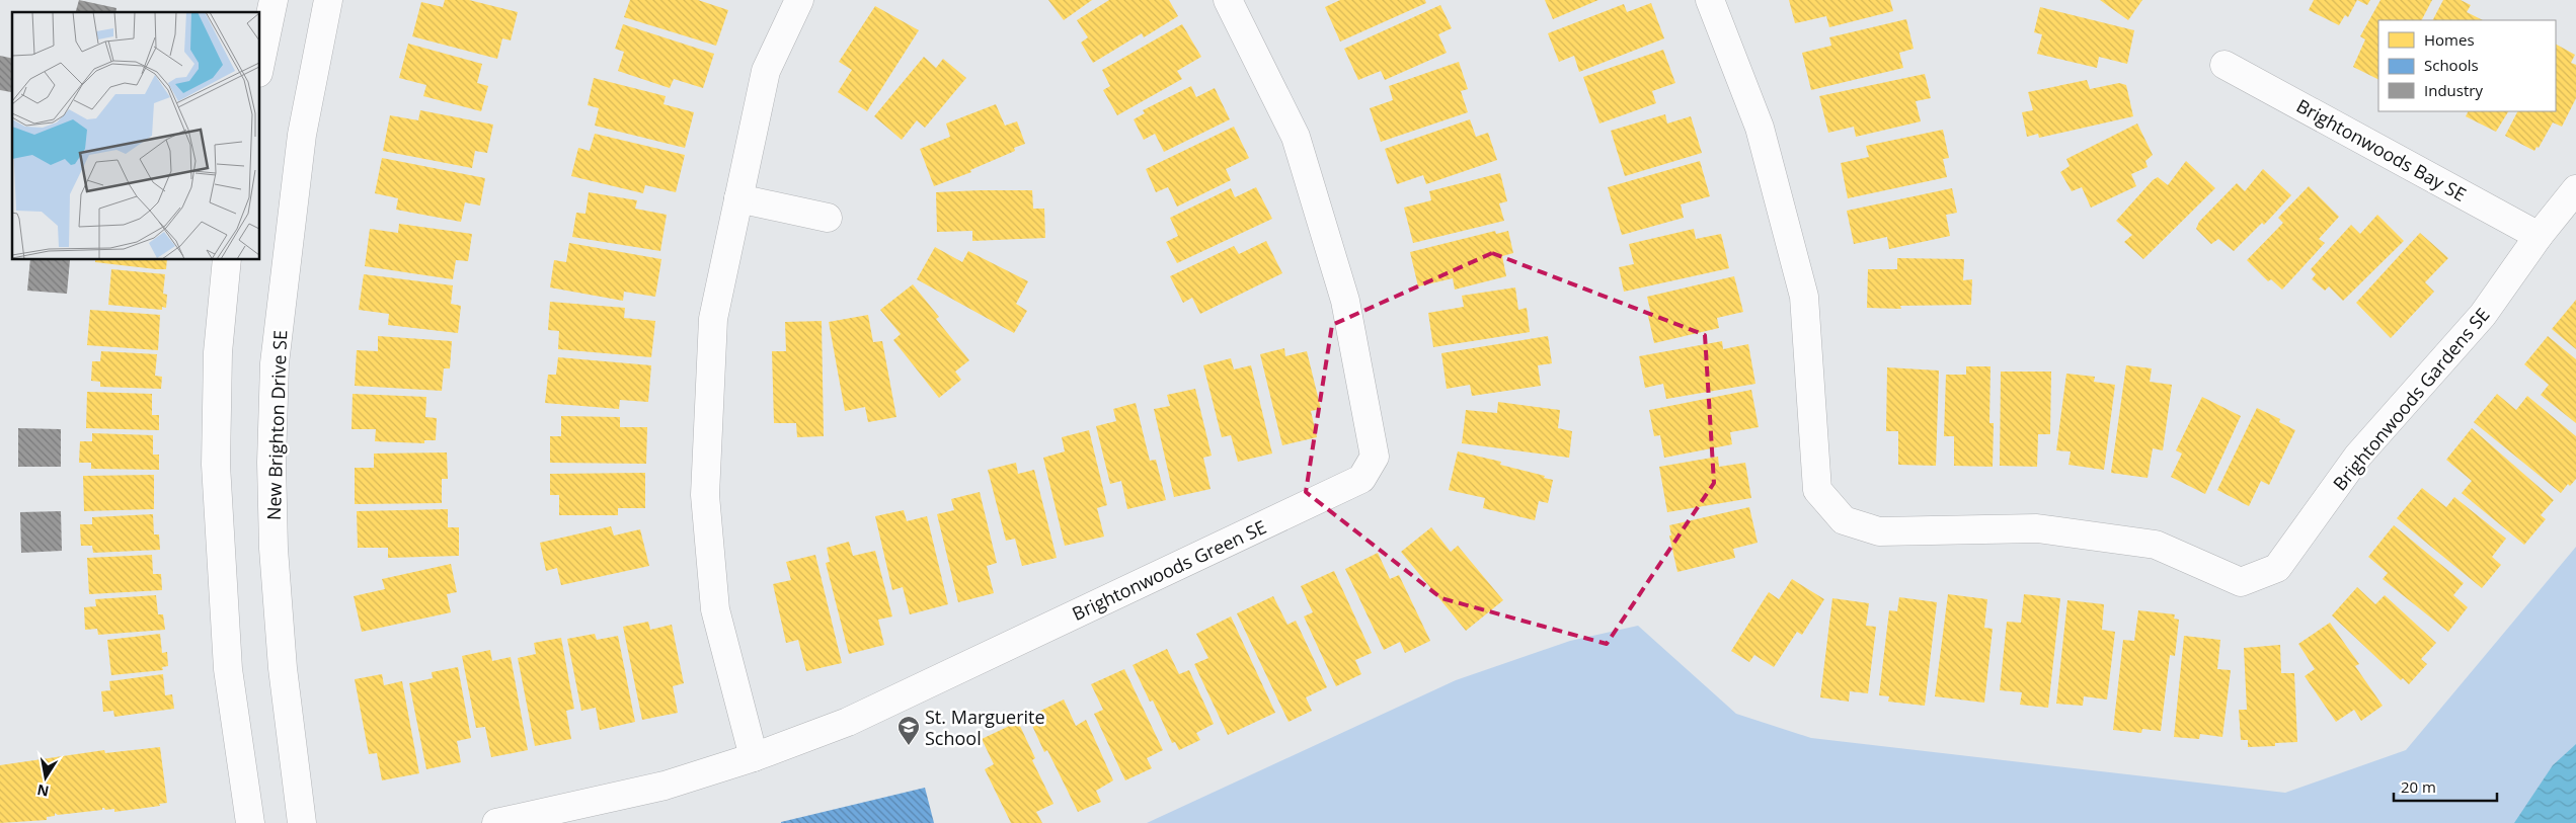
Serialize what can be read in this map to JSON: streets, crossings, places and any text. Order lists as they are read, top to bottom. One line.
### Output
{"streets":{"street":["Brightonwoods Bay SE","Brightonwoods Gardens SE","New Brighton Drive SE","Brightonwoods Green SE"]},"crossings":[["Brightonwoods Bay SE","Brightonwoods Gardens SE"]],"places":{"school or university":["St. Marguerite School"]},"legend":["Homes","Schools","Industry"],"scale_bar":"20 m","north":"bottom"}
